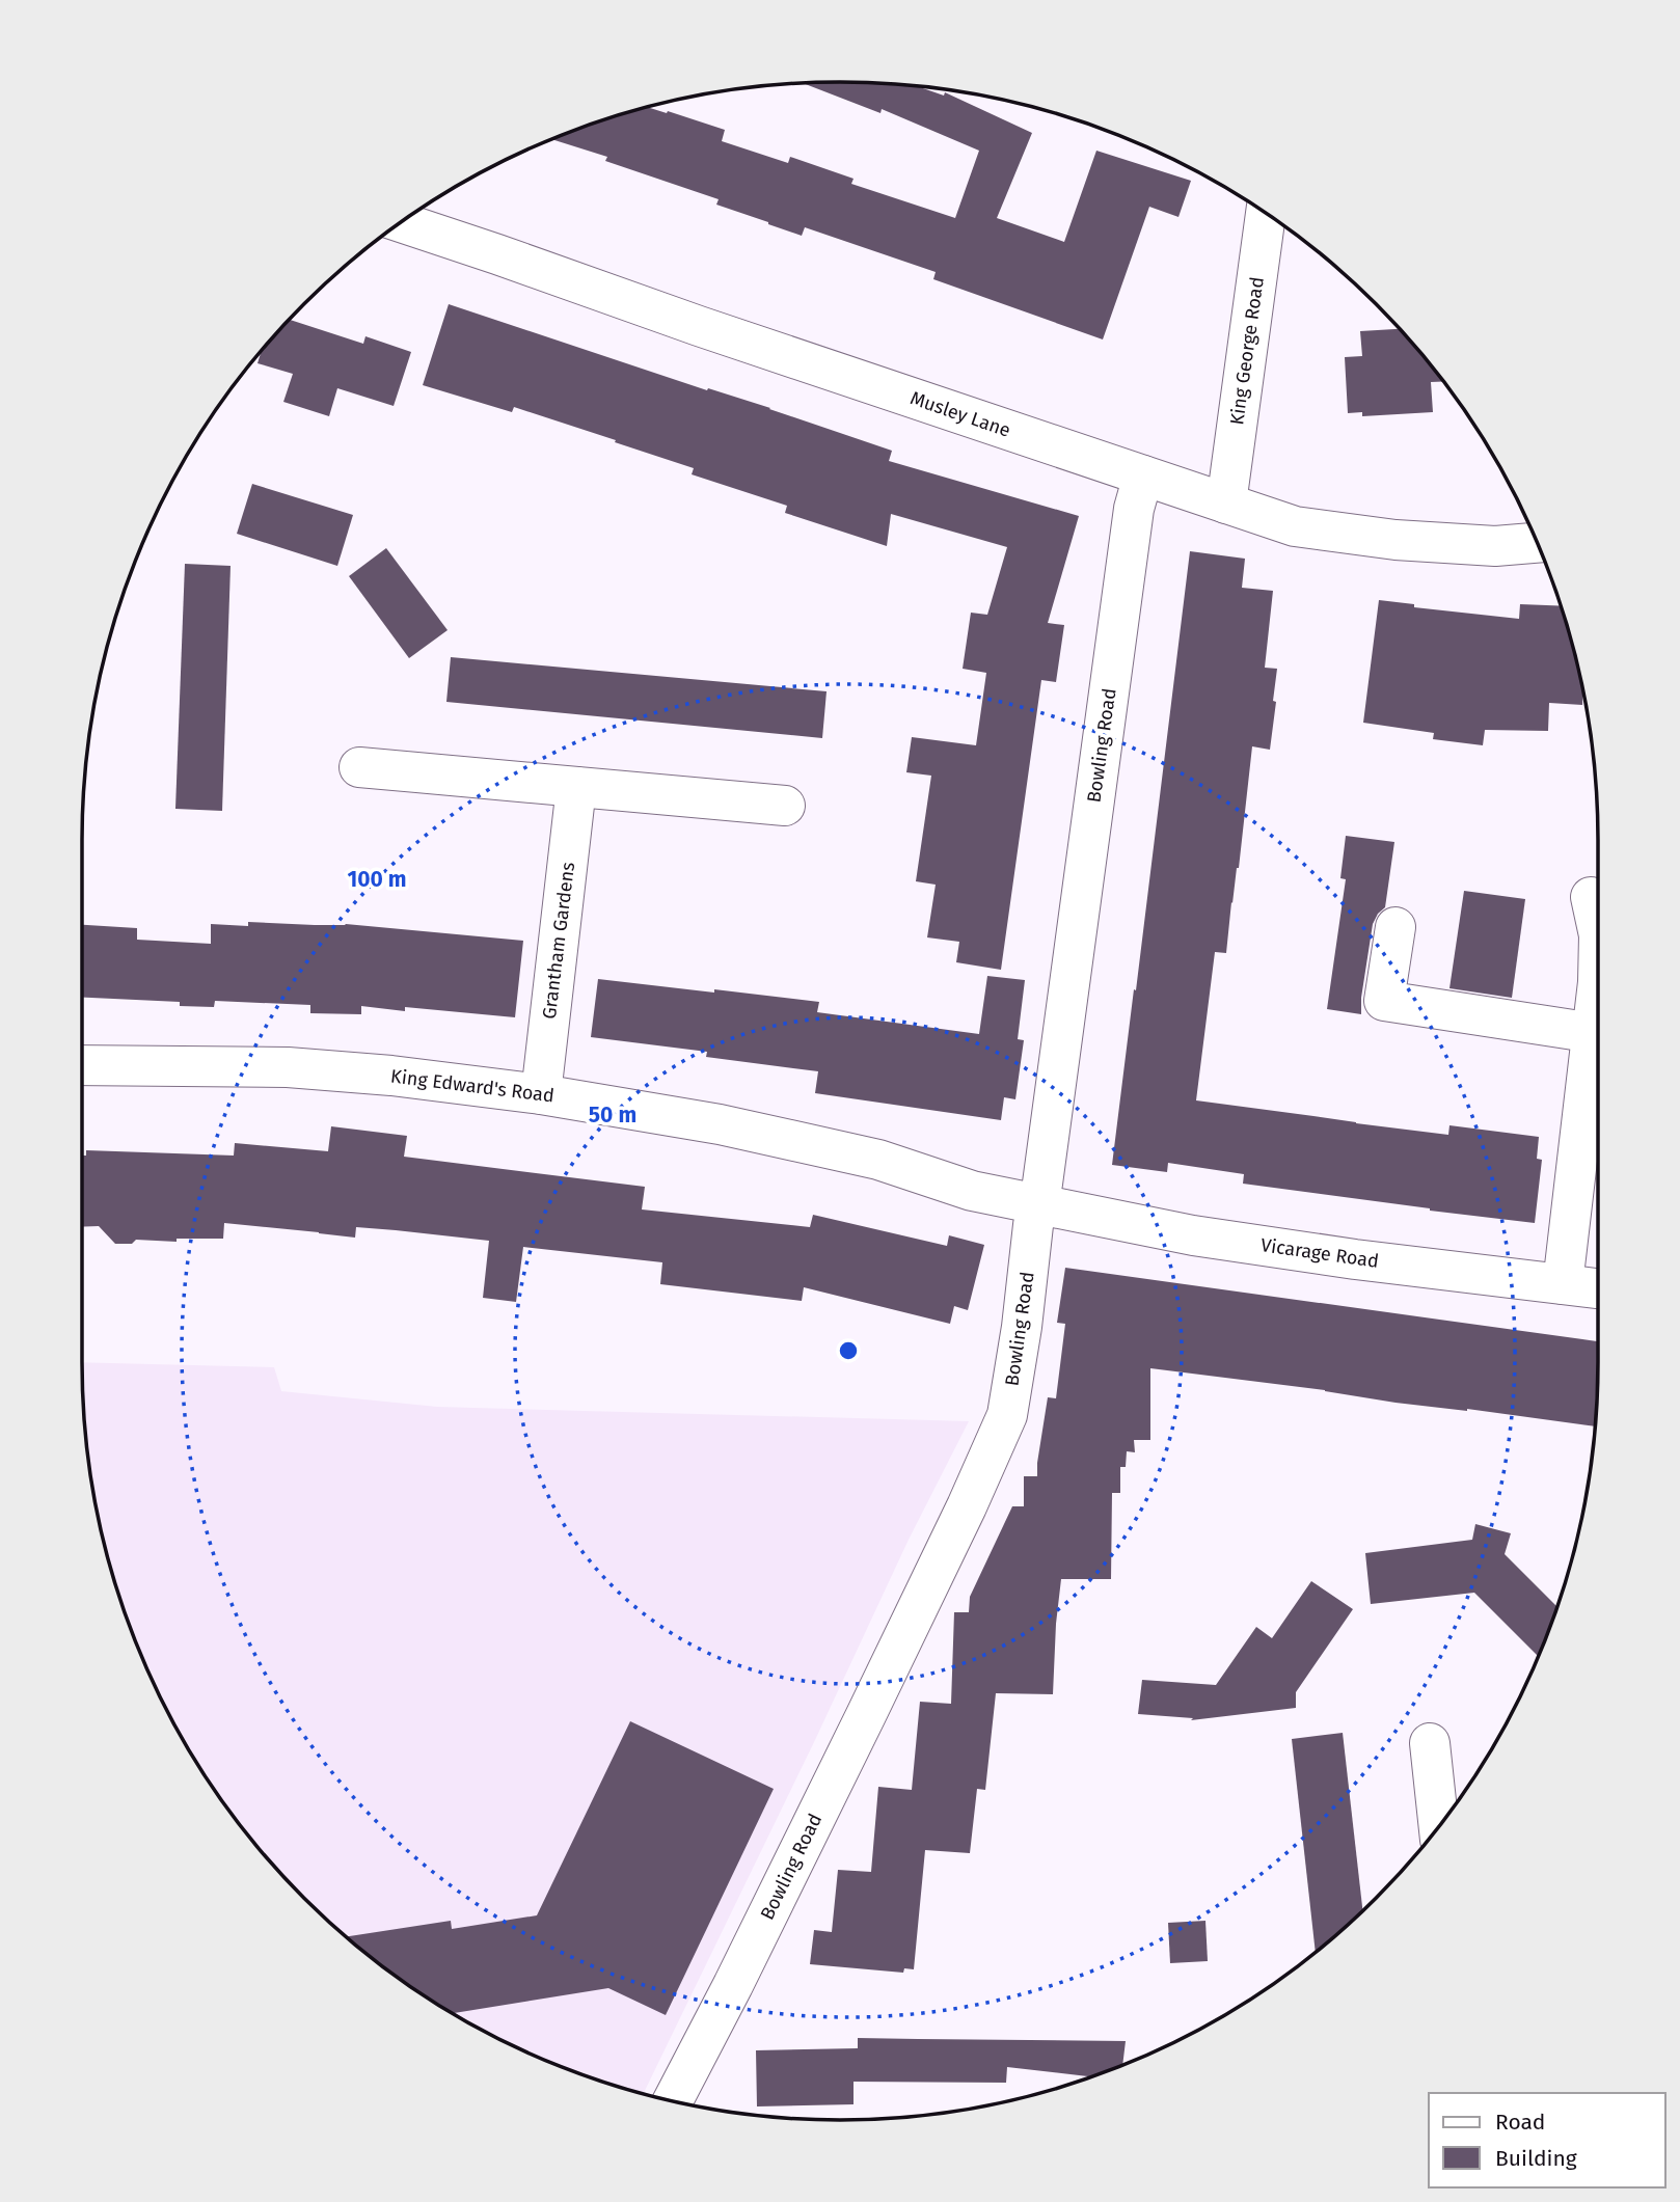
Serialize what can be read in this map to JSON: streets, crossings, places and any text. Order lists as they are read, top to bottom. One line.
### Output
{"streets":{"street":["King George Road","Musley Lane","Bowling Road","Grantham Gardens","King Edward's Road","Vicarage Road"]},"crossings":[["King George Road","Musley Lane"],["Musley Lane","Bowling Road"],["Bowling Road","King Edward's Road"],["Bowling Road","Vicarage Road"],["Grantham Gardens","King Edward's Road"],["King Edward's Road","Vicarage Road"]],"legend":["Road","Building"],"rings":["100 m","50 m"]}
